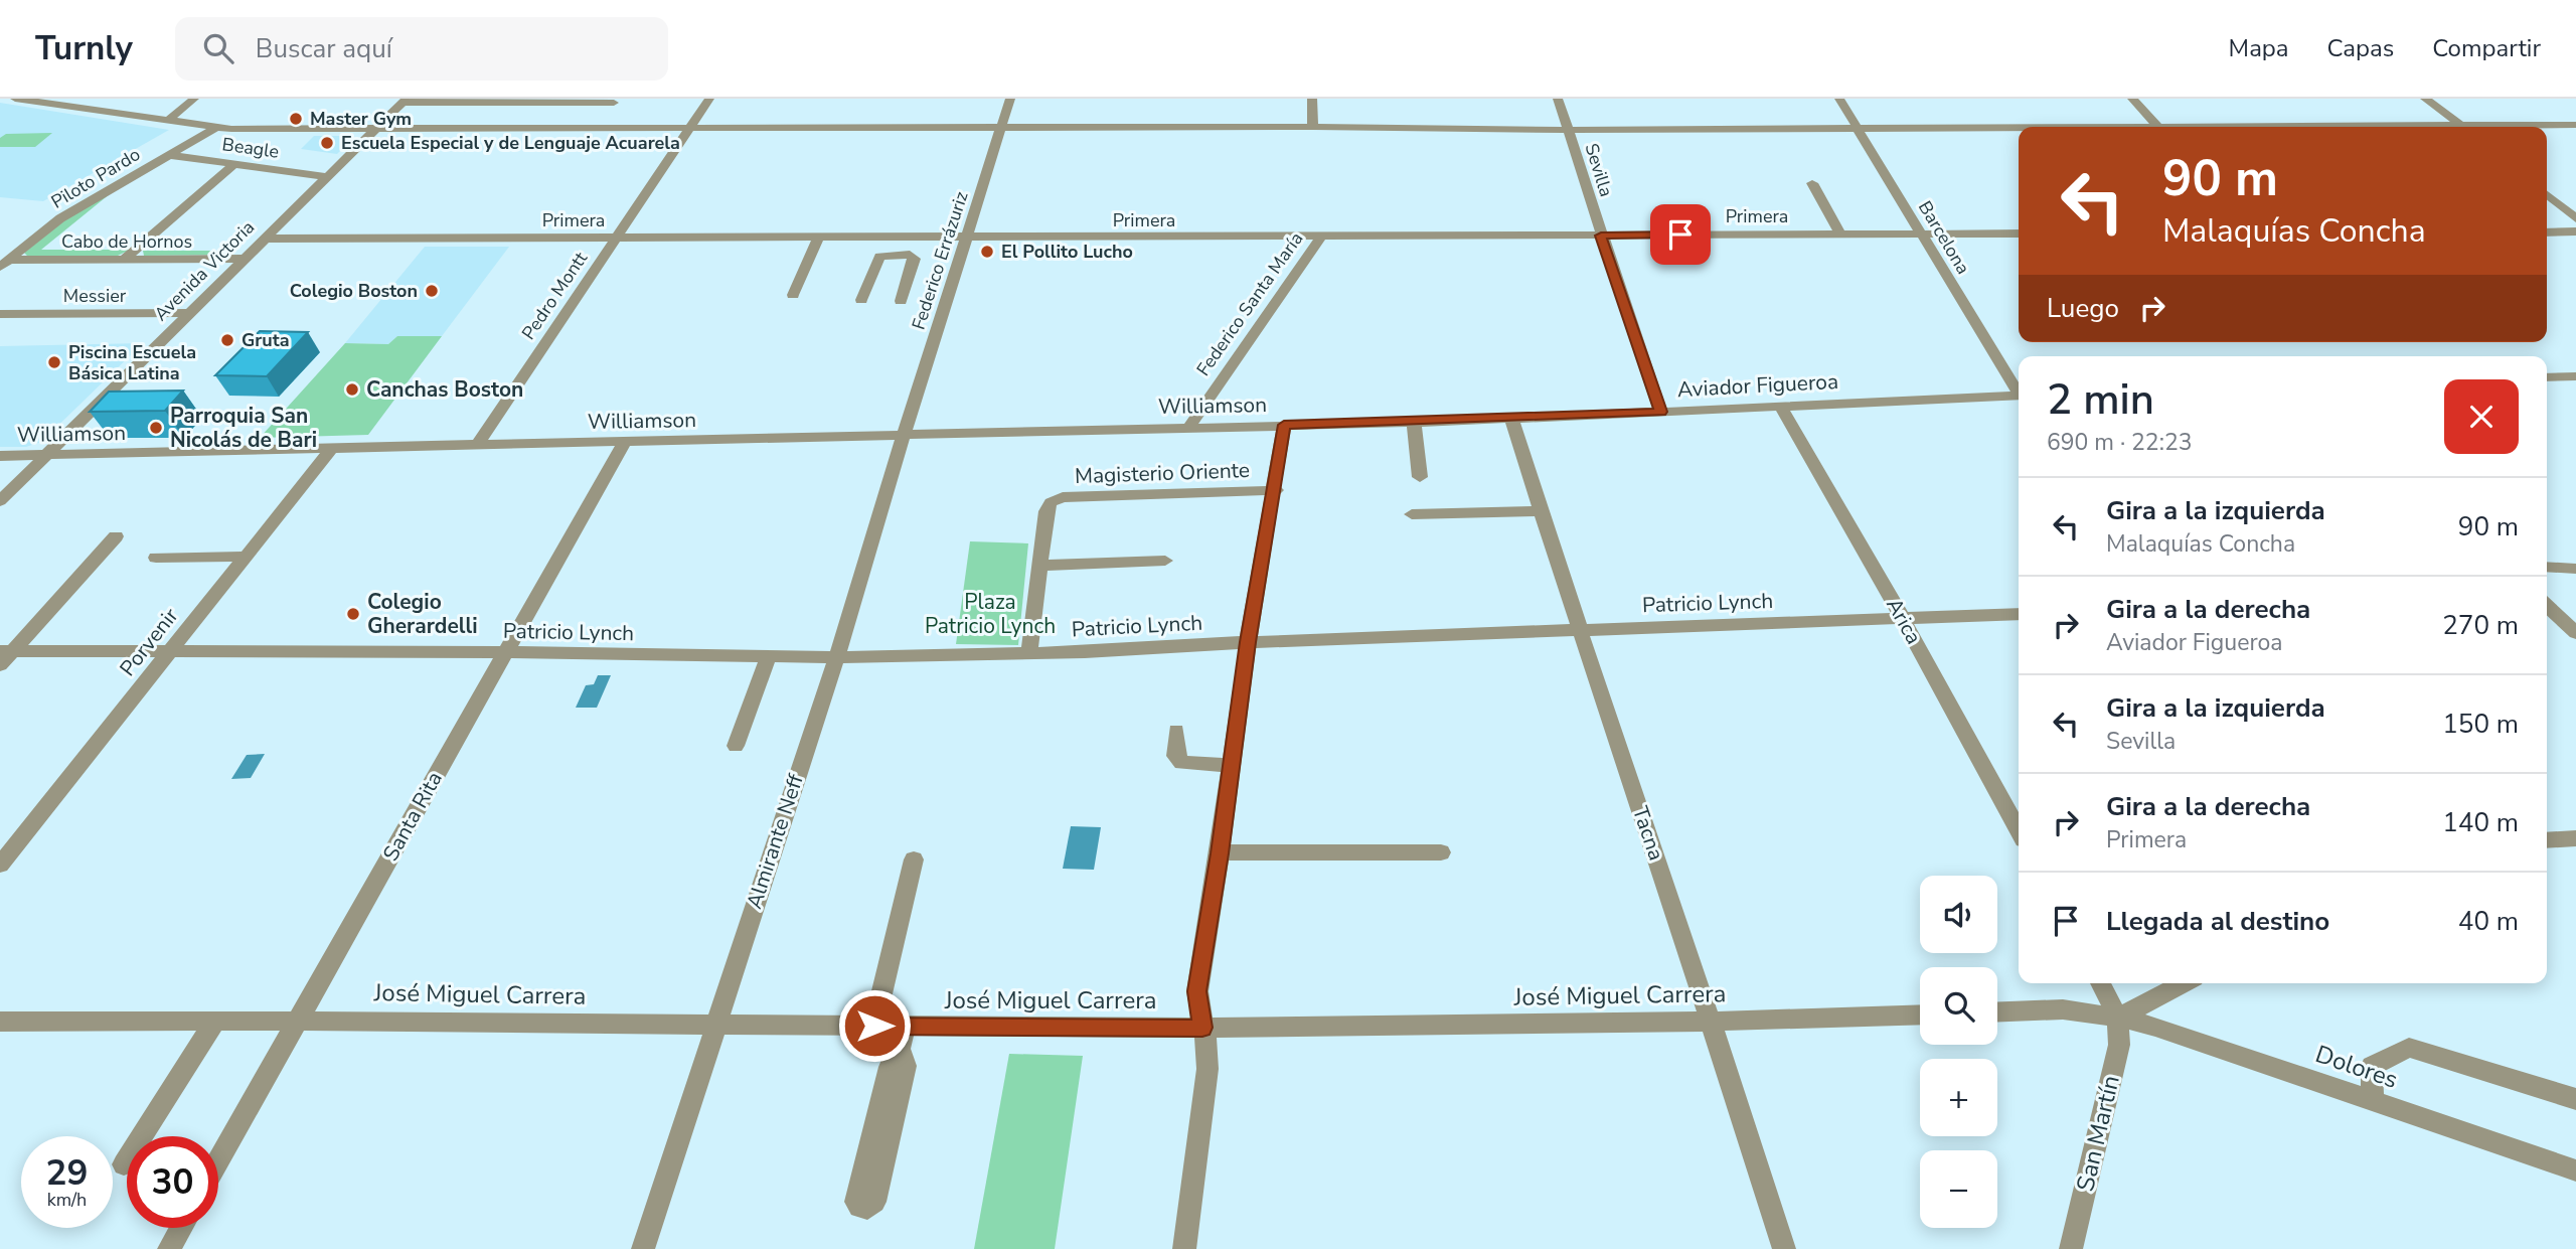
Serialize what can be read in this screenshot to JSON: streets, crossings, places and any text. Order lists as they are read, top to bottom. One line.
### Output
{"streets":{"street":["Beagle","Sevilla","Piloto Pardo","Primera","Barcelona","Cabo de Hornos","Federico Errázuriz","Avenida Victoria","Messier","Pedro Montt","Federico Santa María","Aviador Figueroa","Williamson","Magisterio Oriente","Patricio Lynch","Arica","Porvenir","Santa Rita","Tacna","Almirante Neff","José Miguel Carrera","Dolores","San Martín"]},"crossings":[["Beagle","Piloto Pardo"],["Beagle","Avenida Victoria"],["Sevilla","Primera"],["Sevilla","Aviador Figueroa"],["Piloto Pardo","Cabo de Hornos"],["Primera","Barcelona"],["Primera","Federico Errázuriz"],["Primera","Avenida Victoria"],["Primera","Pedro Montt"],["Primera","Federico Santa María"],["Cabo de Hornos","Avenida Victoria"],["Federico Errázuriz","Williamson"],["Federico Errázuriz","Almirante Neff"],["Avenida Victoria","Messier"],["Avenida Victoria","Williamson"],["Pedro Montt","Williamson"],["Federico Santa María","Williamson"],["Aviador Figueroa","Williamson"],["Aviador Figueroa","Arica"],["Aviador Figueroa","Tacna"],["Williamson","Porvenir"],["Williamson","Santa Rita"],["Williamson","Almirante Neff"],["Patricio Lynch","Arica"],["Patricio Lynch","Porvenir"],["Patricio Lynch","Santa Rita"],["Patricio Lynch","Tacna"],["Patricio Lynch","Almirante Neff"],["Santa Rita","José Miguel Carrera"],["Tacna","José Miguel Carrera"],["Almirante Neff","José Miguel Carrera"],["Dolores","San Martín"]],"parks":["Plaza Patricio Lynch"],"places":["Master Gym","Escuela Especial y de Lenguaje Acuarela","El Pollito Lucho","Colegio Boston","Gruta","Piscina Escuela Básica Latina","Canchas Boston","Parroquia San Nicolás de Bari","Colegio Gherardelli"],"page":{"header":"Turnly","search":"Buscar aquí","nav":["Mapa","Capas","Compartir"],"turn":["90 m","Malaquías Concha"],"then":"Luego","heading":["2 min","690 m · 22:23"],"list":[{"name":"Gira a la izquierda","note":"Malaquías Concha","value":"90 m"},{"name":"Gira a la derecha","note":"Aviador Figueroa","value":"270 m"},{"name":"Gira a la izquierda","note":"Sevilla","value":"150 m"},{"name":"Gira a la derecha","note":"Primera","value":"140 m"},{"name":"Llegada al destino","value":"40 m"}],"map_buttons":["+","−"],"speed":"29 km/h","limit":"30"}}
